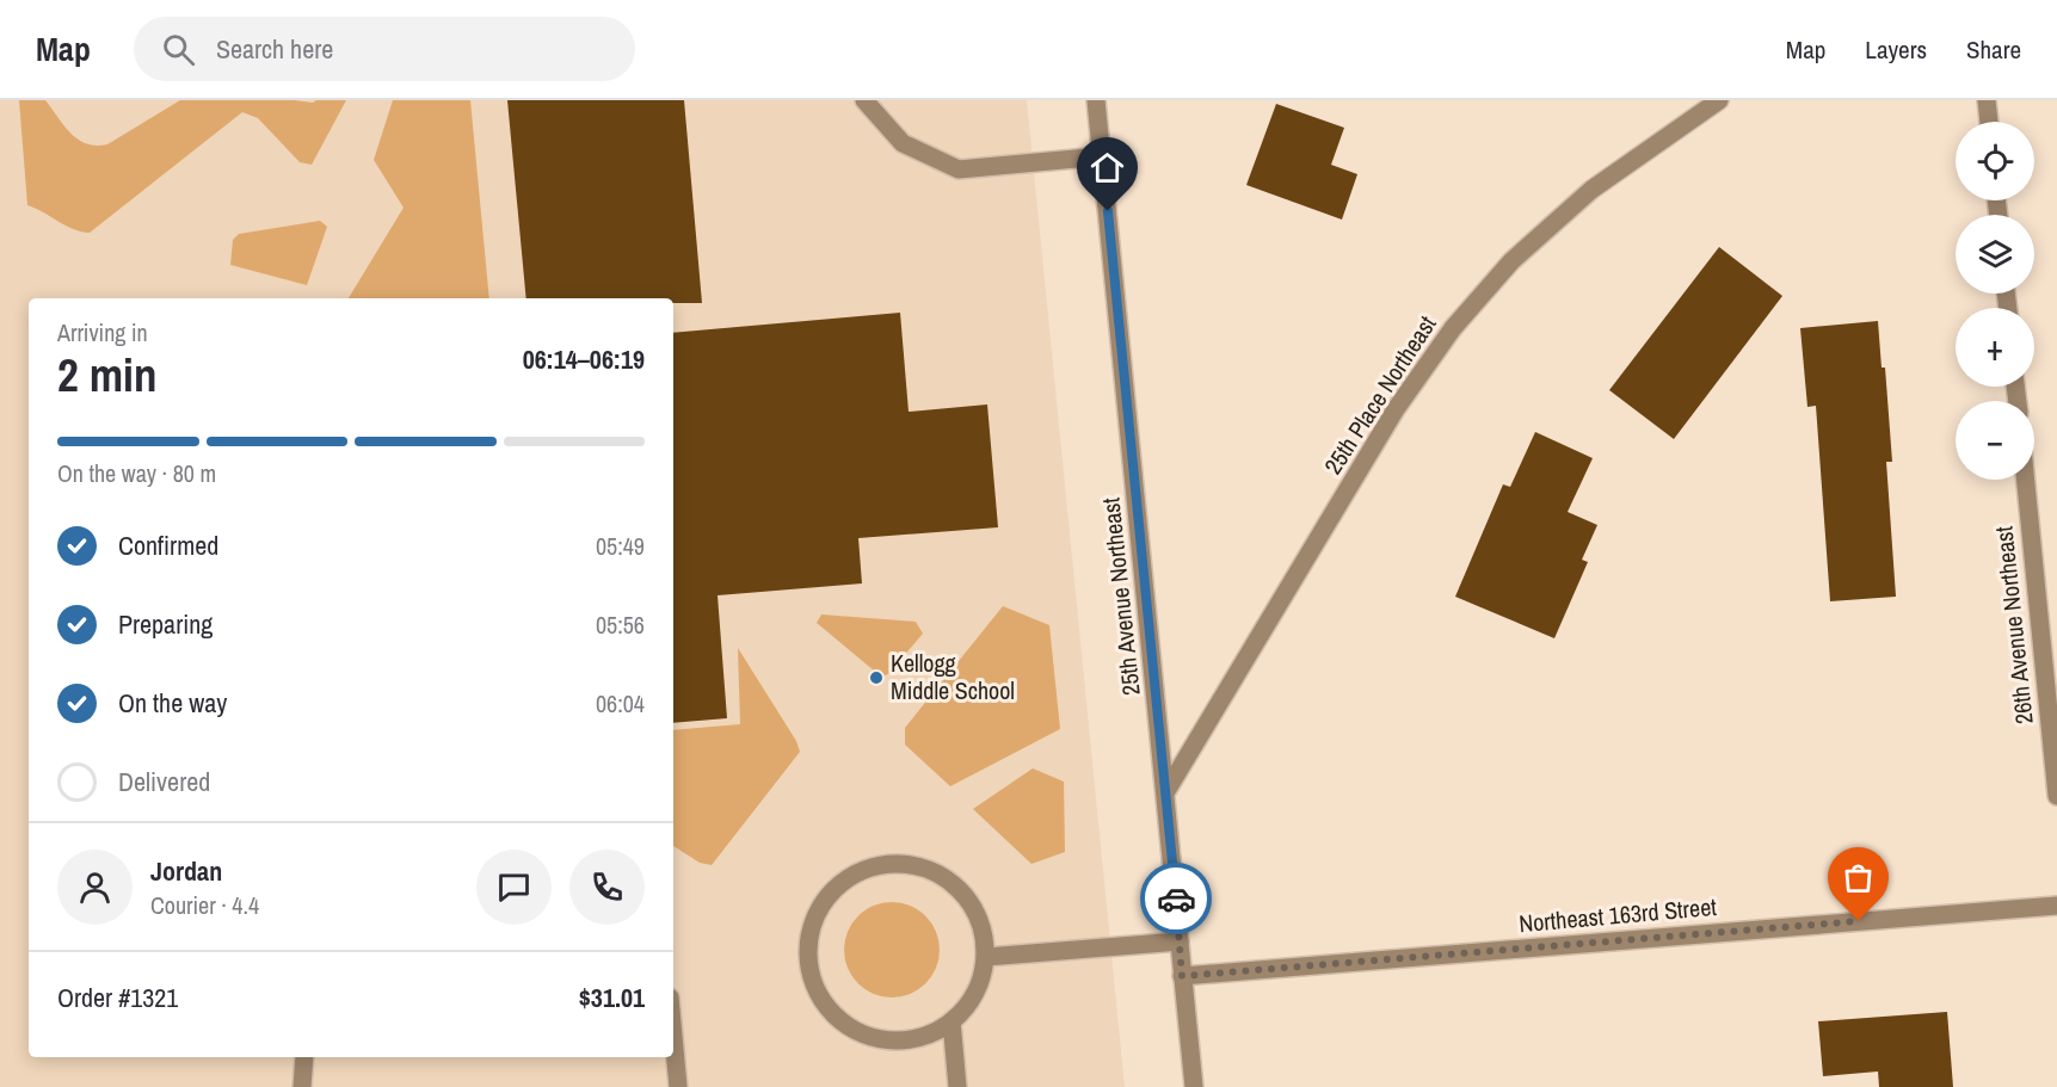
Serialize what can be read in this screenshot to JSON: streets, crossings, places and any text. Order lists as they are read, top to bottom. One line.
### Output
{"streets":{"street":["25th Place Northeast","25th Avenue Northeast","26th Avenue Northeast","Northeast 163rd Street"]},"crossings":[["25th Place Northeast","25th Avenue Northeast"],["25th Avenue Northeast","Northeast 163rd Street"]],"places":["Kellogg Middle School"],"page":{"header":"Map","search":"Search here","nav":["Map","Layers","Share"],"map_buttons":["+","−"],"heading":["2 min","Arriving in","06:14–06:19"],"panel":["Jordan","Courier · 4.4","Order #1321","$31.01"],"bar":"On the way · 80 m","list":[["Confirmed","05:49"],["Preparing","05:56"],["On the way","06:04"],"Delivered"]}}
